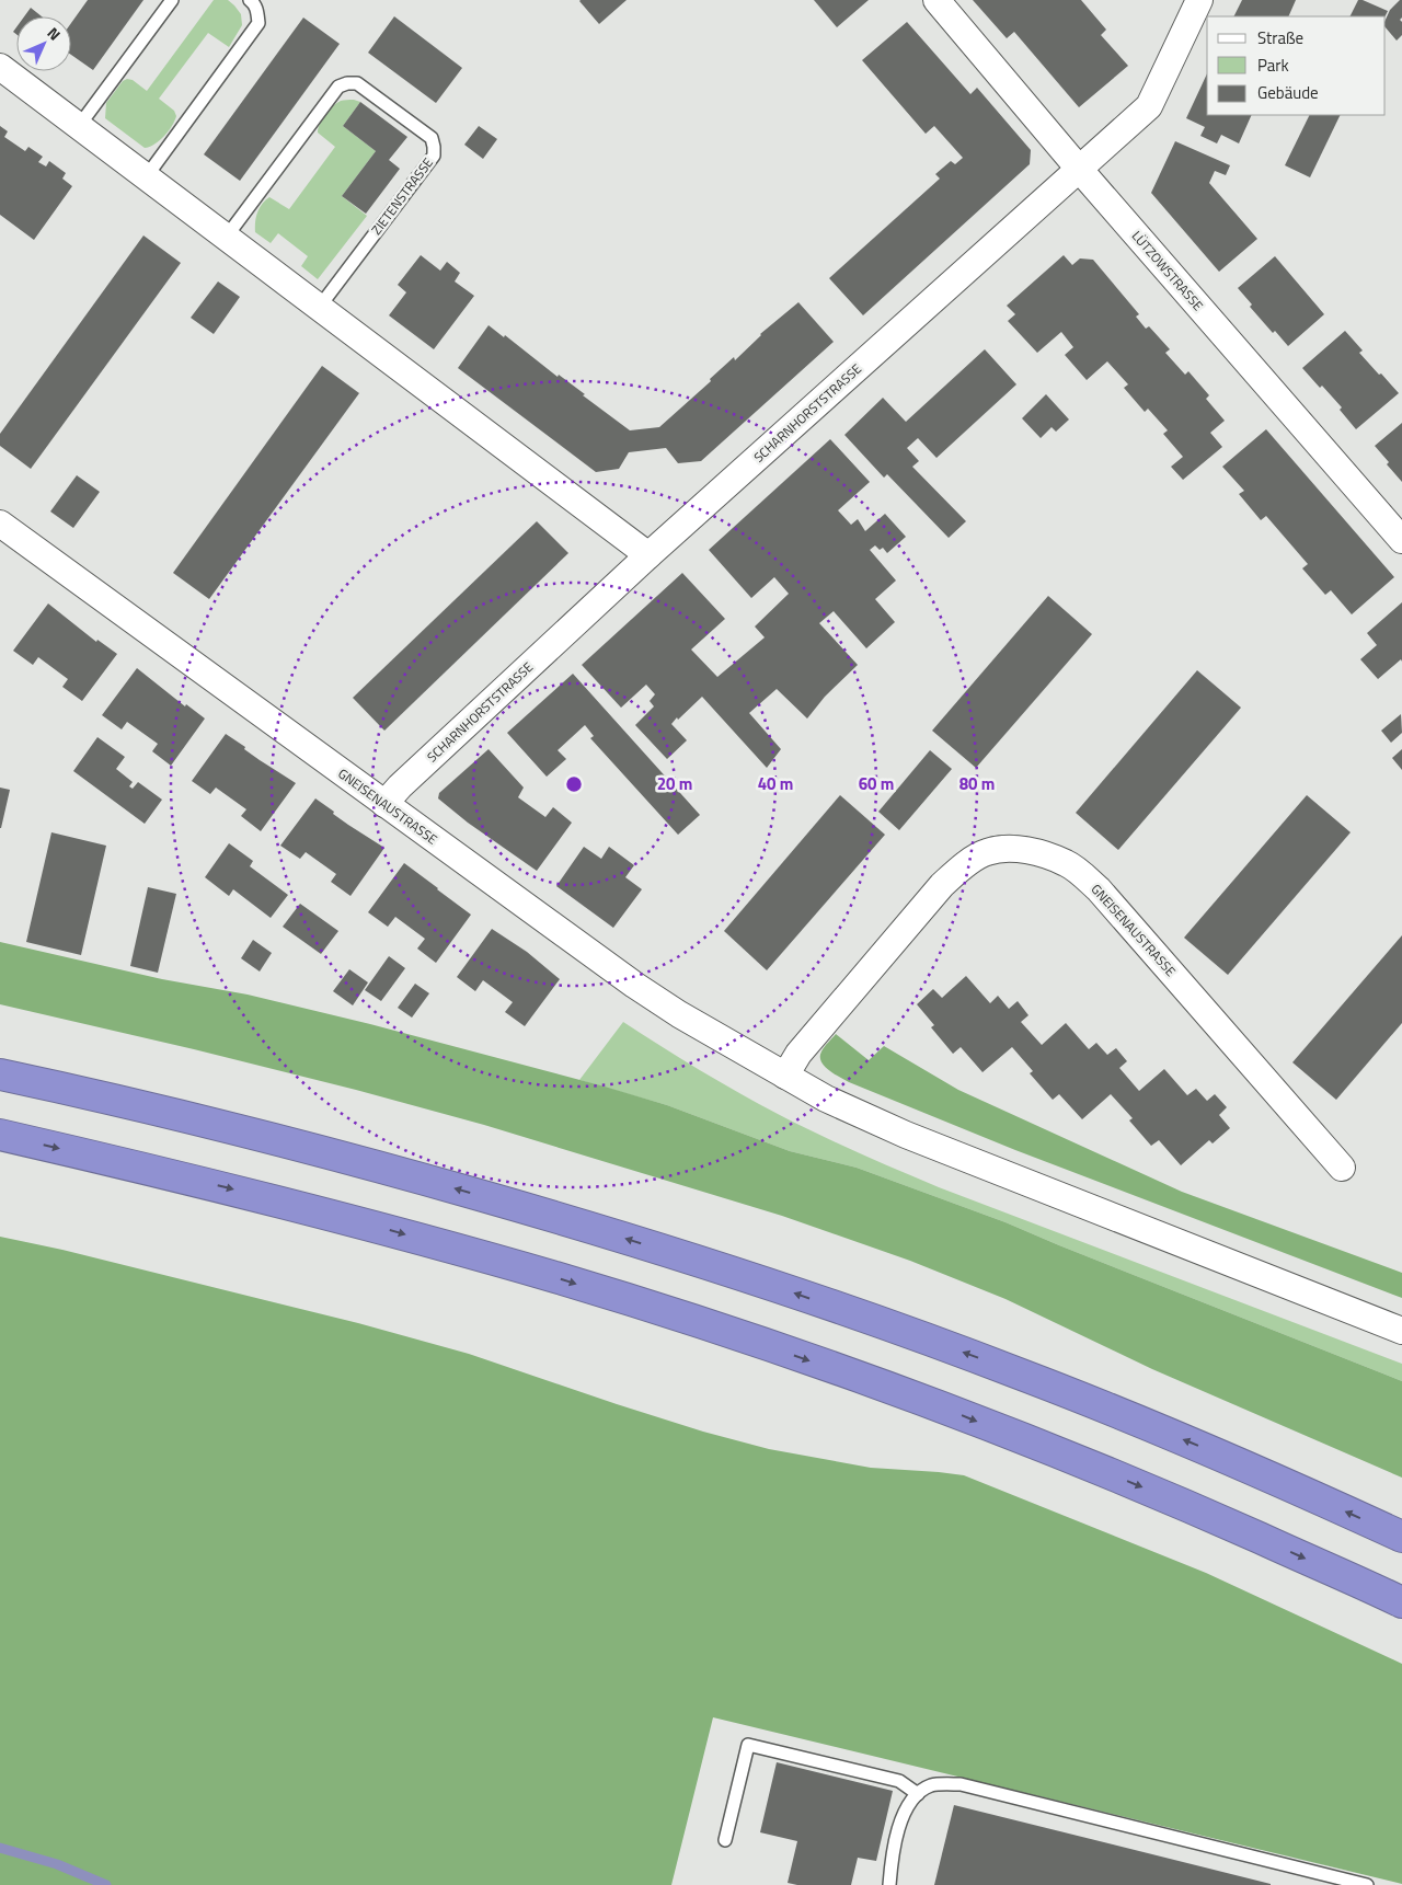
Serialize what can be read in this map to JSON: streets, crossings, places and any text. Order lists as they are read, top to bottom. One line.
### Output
{"streets":{"street":["LÜTZOWSTRASSE","SCHARNHORSTSTRASSE","GNEISENAUSTRASSE"],"lane":["ZIETENSTRASSE"]},"crossings":[["LÜTZOWSTRASSE","SCHARNHORSTSTRASSE"],["SCHARNHORSTSTRASSE","GNEISENAUSTRASSE"]],"legend":["Straße","Park","Gebäude"],"north":"top right","rings":["20 m","40 m","60 m","80 m"]}
